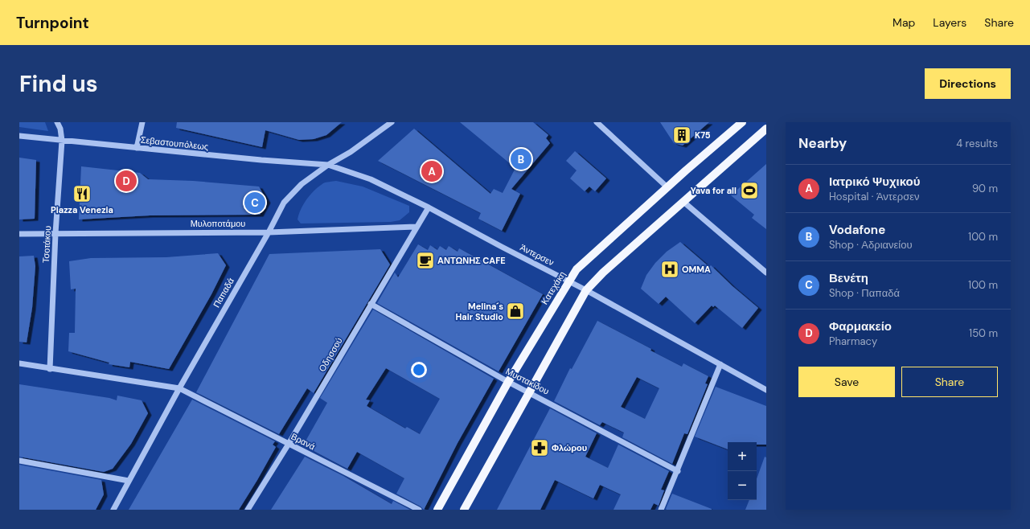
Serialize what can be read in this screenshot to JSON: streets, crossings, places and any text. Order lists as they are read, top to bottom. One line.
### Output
{"streets":{"main road":["Κατεχάκη"],"street":["Σεβαστουπόλεως","Μυλοποτάμου","Τσοτάκου","Άντερσεν","Παπαδά","Οδησσού","Μυστακίδου","Βρανά"]},"crossings":[["Σεβαστουπόλεως","Τσοτάκου"],["Σεβαστουπόλεως","Άντερσεν"],["Σεβαστουπόλεως","Παπαδά"],["Μυλοποτάμου","Τσοτάκου"],["Μυλοποτάμου","Παπαδά"],["Μυλοποτάμου","Οδησσού"],["Τσοτάκου","Βρανά"],["Άντερσεν","Κατεχάκη"],["Άντερσεν","Παπαδά"],["Άντερσεν","Οδησσού"],["Κατεχάκη","Μυστακίδου"],["Παπαδά","Βρανά"],["Οδησσού","Μυστακίδου"],["Οδησσού","Βρανά"]],"places":{"building":["K75"],"sports":["Yava for all"],"restaurant":["Piazza Venezia"],"cafe":["ΑΝΤΩΝΗΣ CAFE"],"hospital":["OMMA"],"shop":["Melina´s Hair Studio"],"pharmacy":["Φλώρου"]},"page":{"header":"Turnpoint","nav":["Map","Layers","Share"],"buttons":["Directions",["Save","Share"]],"title":"Find us","heading":["Nearby","4 results"],"pins":["B","A","D","C"],"list":[{"mark":"A","name":"Ιατρικό Ψυχικού","note":"Hospital · Άντερσεν","value":"90 m"},{"mark":"B","name":"Vodafone","note":"Shop · Αδριανείου","value":"100 m"},{"mark":"C","name":"Βενέτη","note":"Shop · Παπαδά","value":"100 m"},{"mark":"D","name":"Φαρμακείο","note":"Pharmacy","value":"150 m"}],"map_buttons":["+","−"]}}
